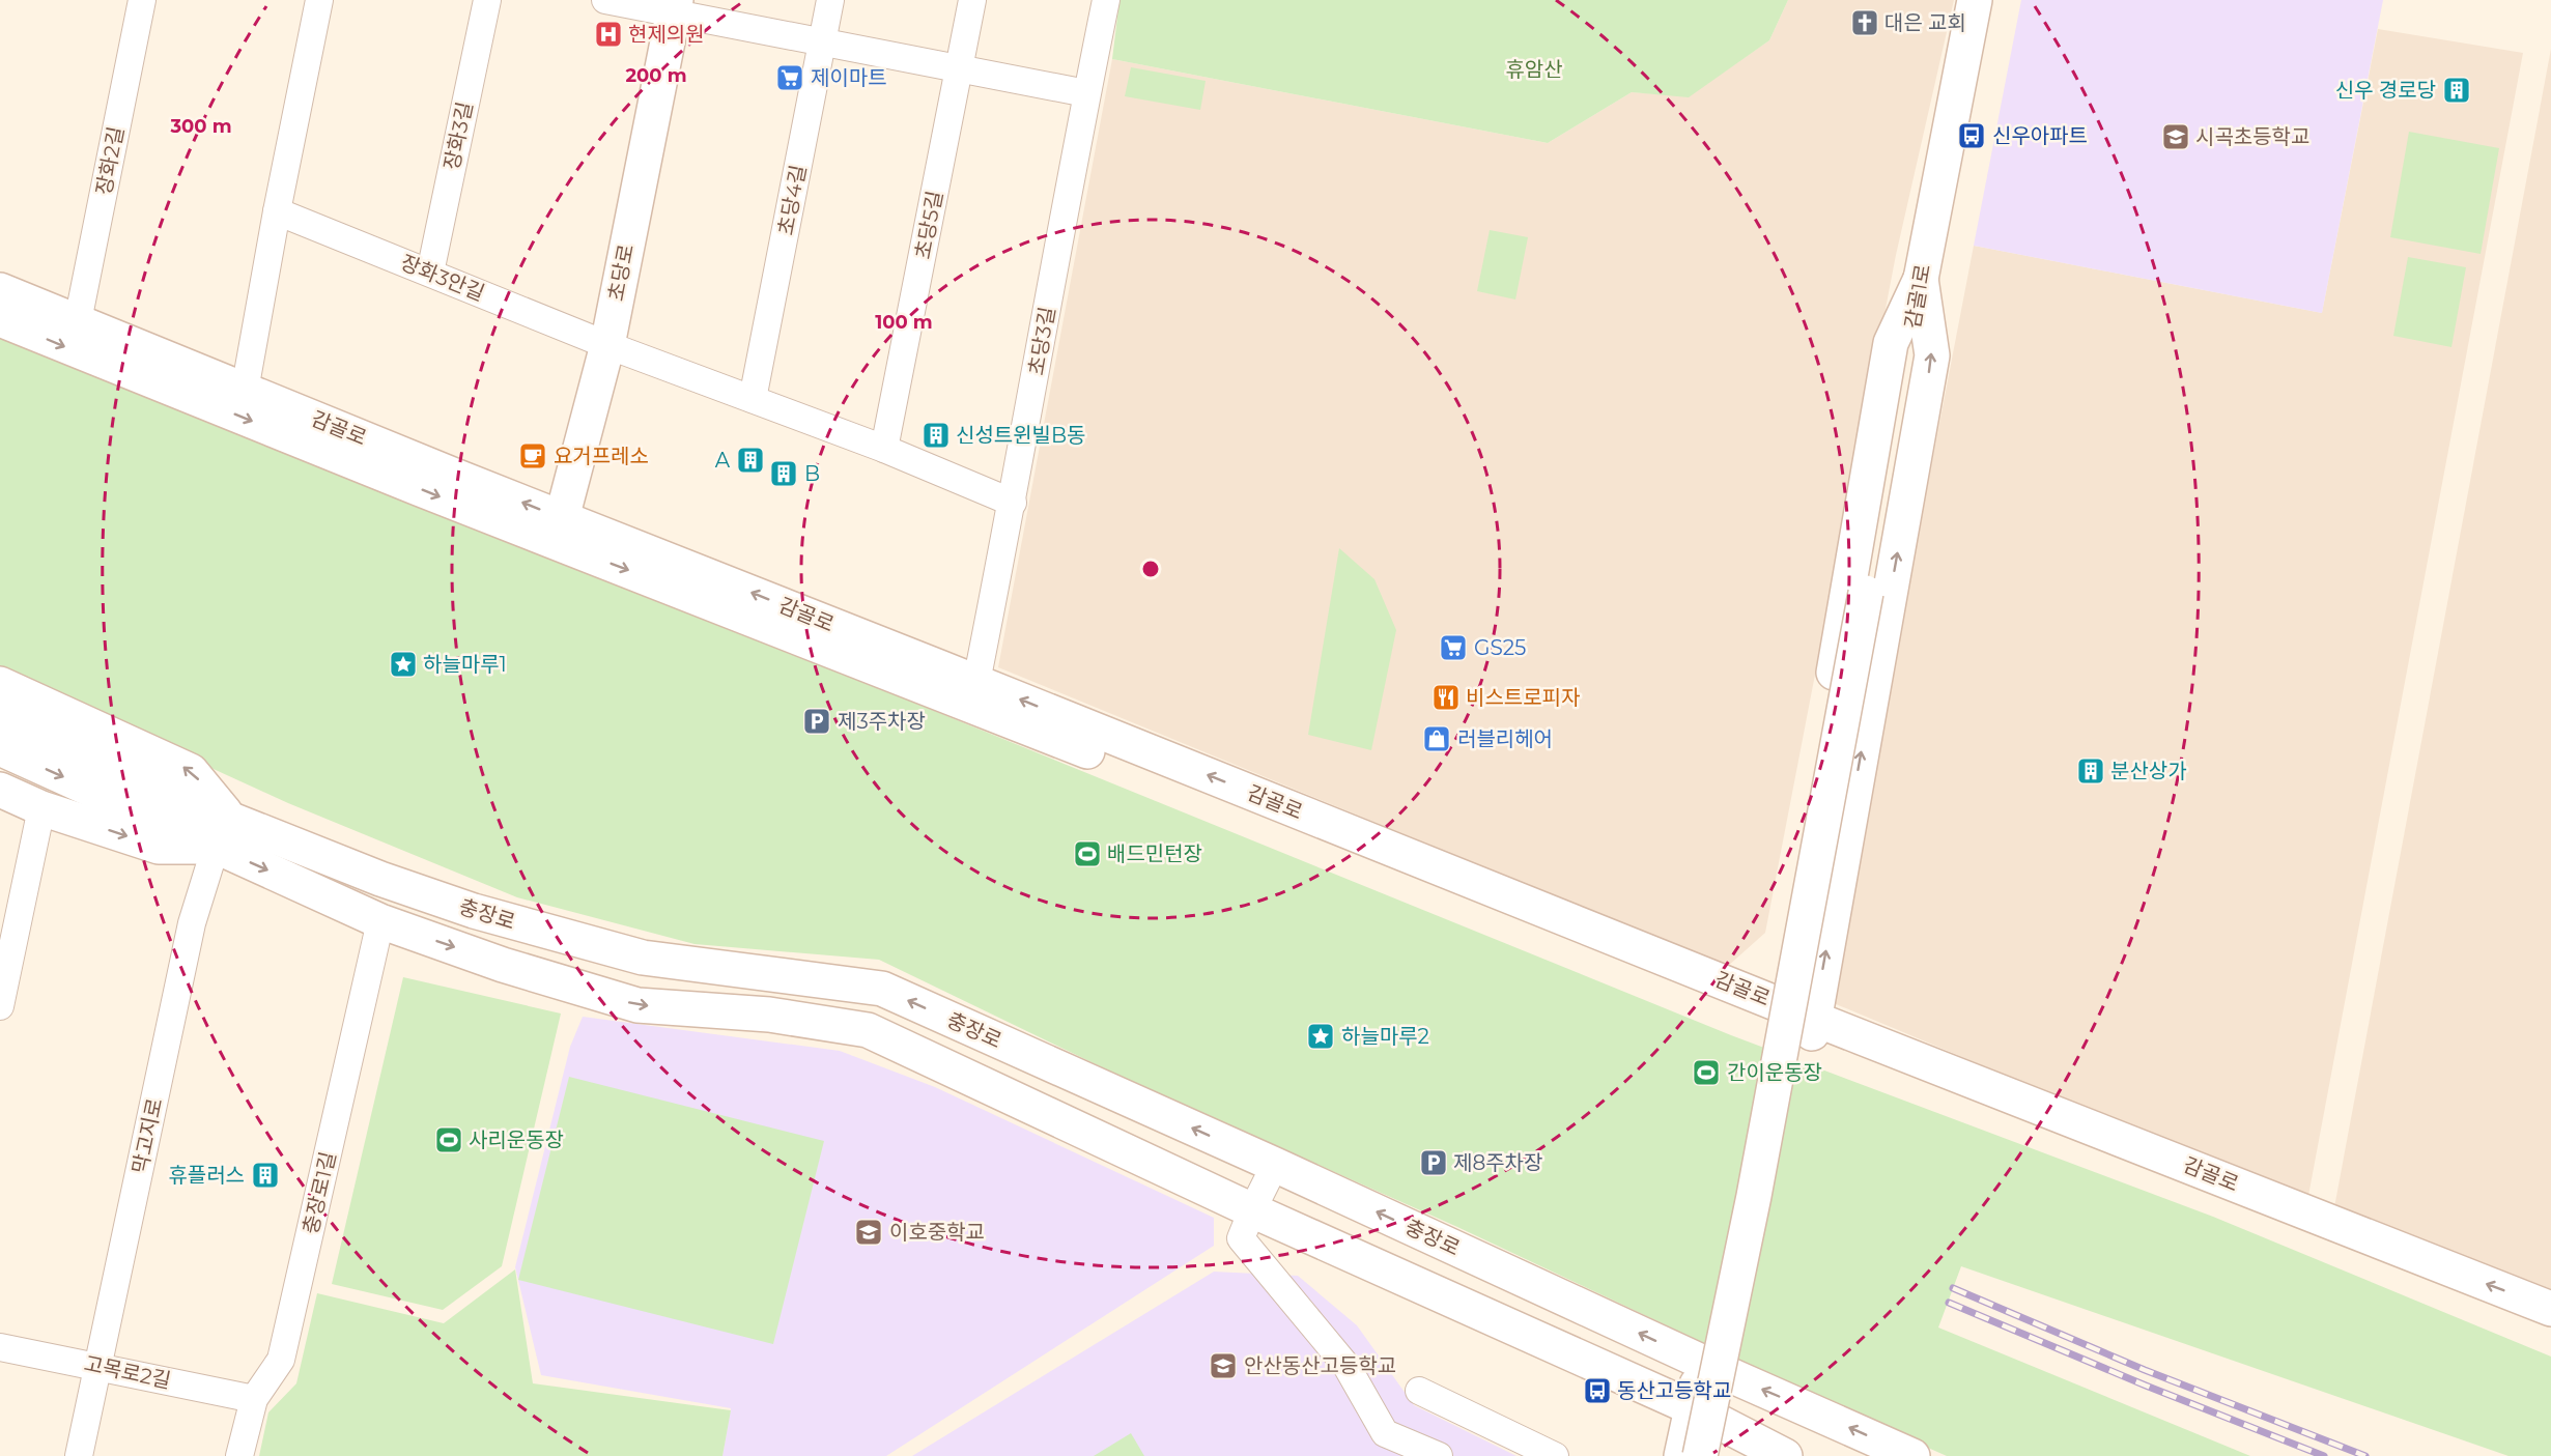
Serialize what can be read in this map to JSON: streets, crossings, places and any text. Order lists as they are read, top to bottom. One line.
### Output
{"streets":{"main road":["초당로","감골1로","감골로","충장로"],"street":["장화3길","장화2길","초당4길","초당5길","장화3안길","초당3길","막고지로","충장로1길","고목로2길"]},"crossings":[["장화3길","장화3안길"],["장화2길","감골로"],["초당4길","장화3안길"],["초당5길","장화3안길"],["초당로","장화3안길"],["초당로","감골로"],["장화3안길","초당3길"],["초당3길","감골로"],["충장로","막고지로"],["충장로","충장로1길"],["막고지로","고목로2길"],["충장로1길","고목로2길"]],"parks":["휴암산"],"places":{"church":["대은 교회"],"hospital":["현제의원"],"supermarket":["제이마트","GS25"],"building":["신우 경로당","신성트윈빌B동","A","B","분산상가","휴플러스"],"bus stop":["신우아파트","동산고등학교"],"school or university":["시곡초등학교","이호중학교","안산동산고등학교"],"cafe":["요거프레소"],"place":["하늘마루1","하늘마루2"],"restaurant":["비스트로피자"],"parking":["제3주차장","제8주차장"],"shop":["러블리헤어"],"sports":["배드민턴장","간이운동장","사리운동장"]},"rings":["200 m","300 m","100 m"]}
